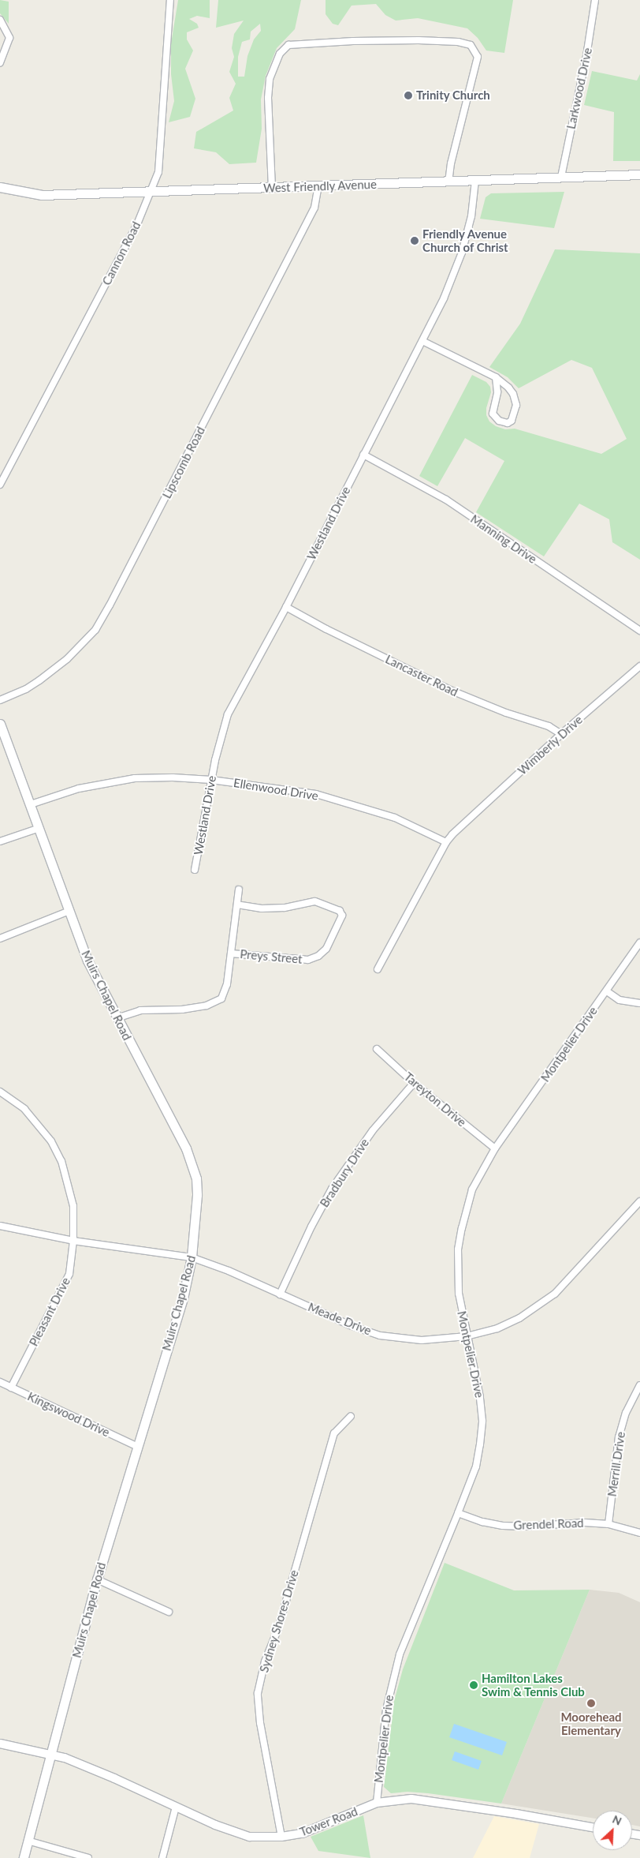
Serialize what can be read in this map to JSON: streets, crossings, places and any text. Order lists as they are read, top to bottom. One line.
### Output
{"streets":{"main road":["West Friendly Avenue","Muirs Chapel Road"],"street":["Larkwood Drive","Cannon Road","Lipscomb Road","Westland Drive","Manning Drive","Lancaster Road","Wimberly Drive","Ellenwood Drive","Preys Street","Montpelier Drive","Tareyton Drive","Bradbury Drive","Pleasant Drive","Meade Drive","Kingswood Drive","Merrill Drive","Grendel Road","Sydney Shores Drive","Tower Road"]},"crossings":[["Larkwood Drive","West Friendly Avenue"],["West Friendly Avenue","Cannon Road"],["West Friendly Avenue","Lipscomb Road"],["West Friendly Avenue","Westland Drive"],["Westland Drive","Manning Drive"],["Westland Drive","Lancaster Road"],["Westland Drive","Ellenwood Drive"],["Lancaster Road","Wimberly Drive"],["Wimberly Drive","Ellenwood Drive"],["Ellenwood Drive","Muirs Chapel Road"],["Preys Street","Muirs Chapel Road"],["Muirs Chapel Road","Meade Drive"],["Muirs Chapel Road","Kingswood Drive"],["Muirs Chapel Road","Tower Road"],["Montpelier Drive","Tareyton Drive"],["Montpelier Drive","Meade Drive"],["Montpelier Drive","Grendel Road"],["Montpelier Drive","Tower Road"],["Tareyton Drive","Bradbury Drive"],["Bradbury Drive","Meade Drive"],["Pleasant Drive","Meade Drive"],["Pleasant Drive","Kingswood Drive"],["Merrill Drive","Grendel Road"],["Sydney Shores Drive","Tower Road"]],"places":["Trinity Church","Friendly Avenue Church of Christ","Hamilton Lakes Swim & Tennis Club","Moorehead Elementary"],"north":"top right"}
